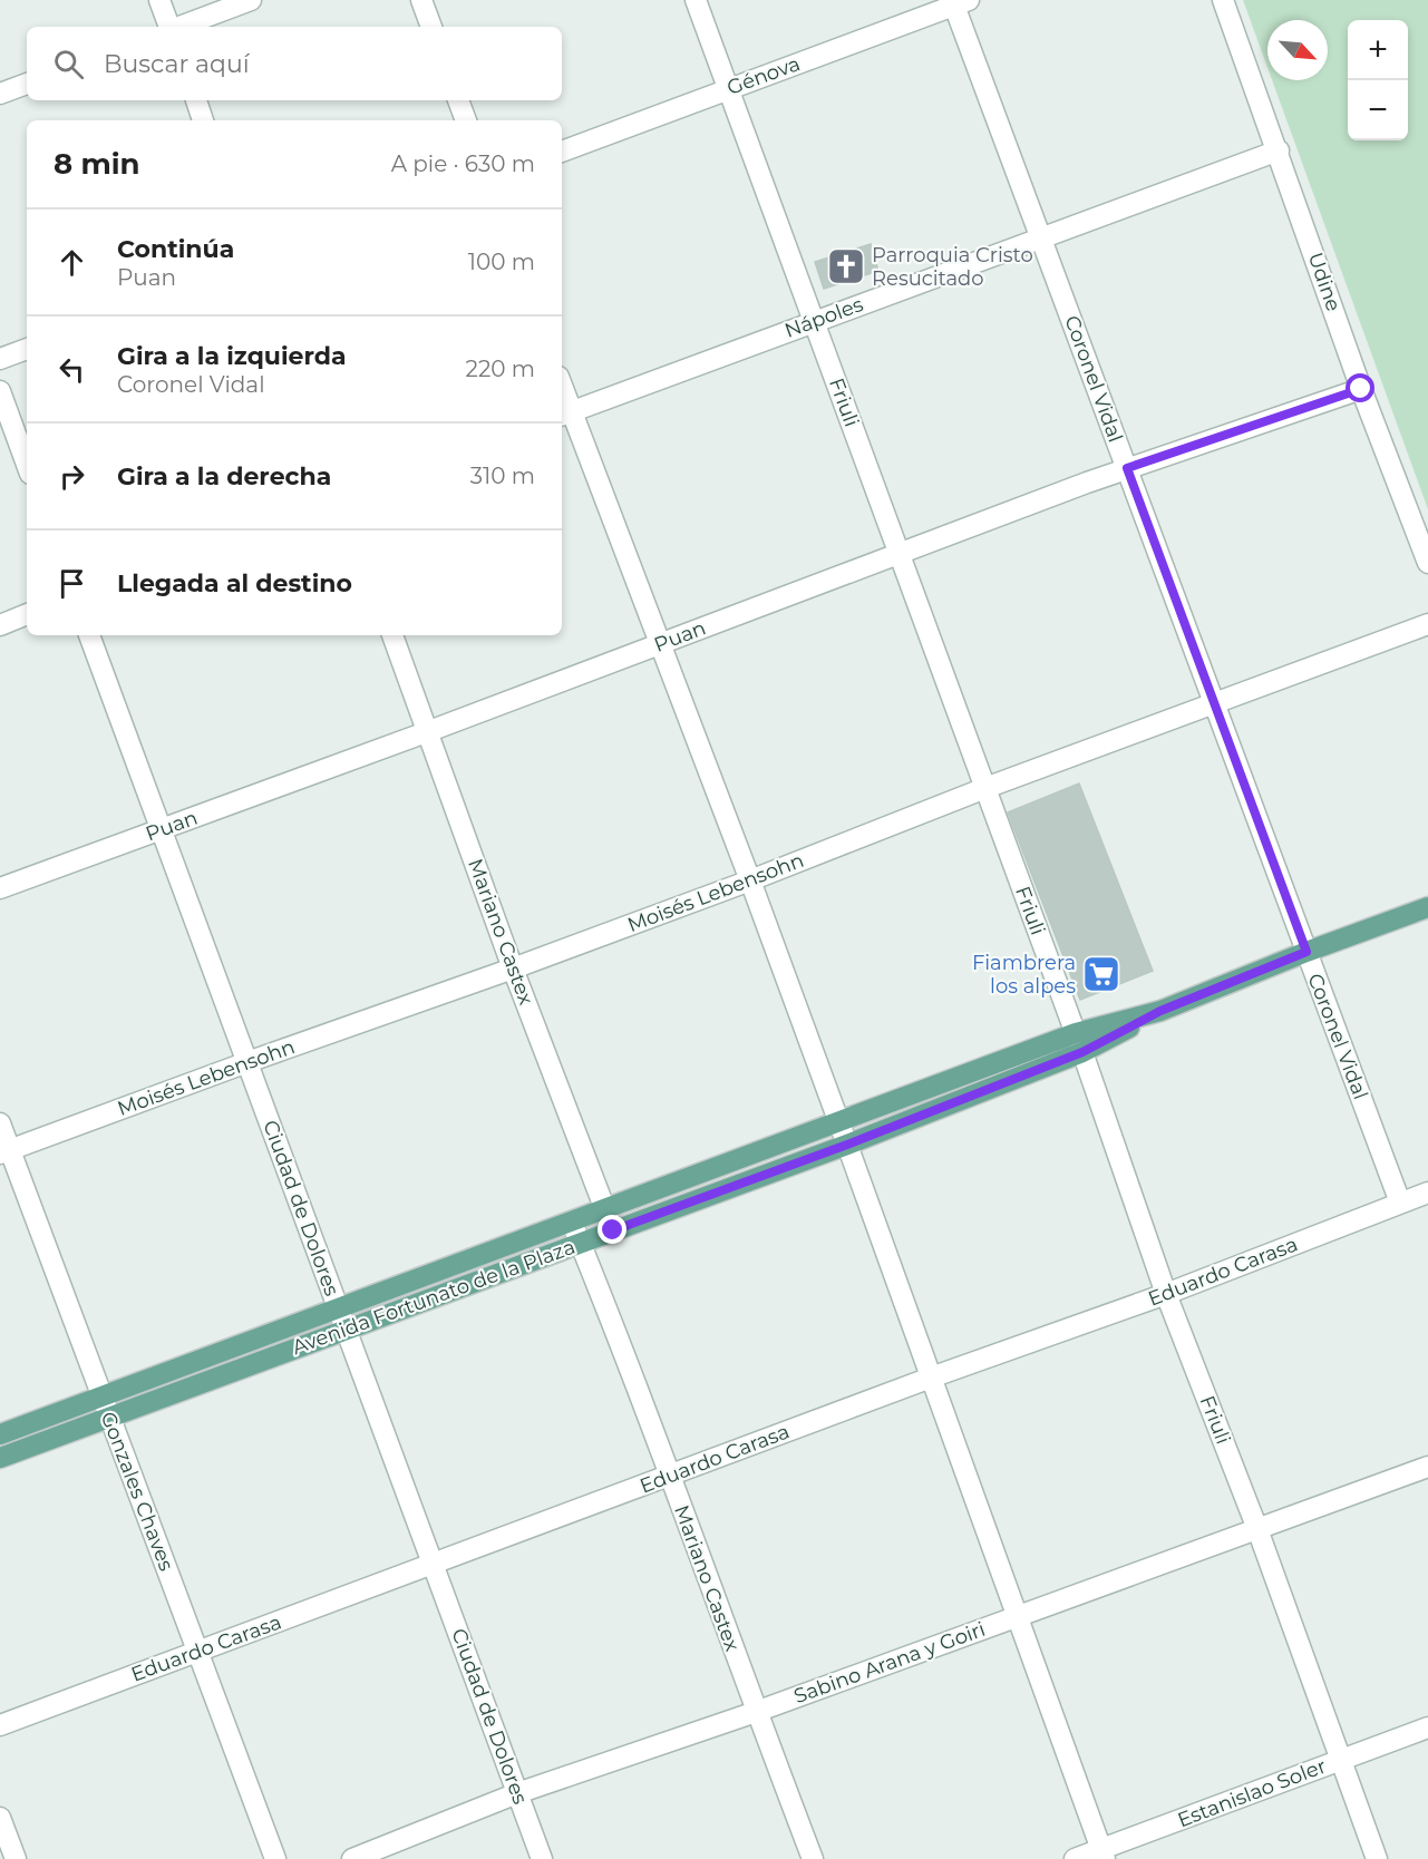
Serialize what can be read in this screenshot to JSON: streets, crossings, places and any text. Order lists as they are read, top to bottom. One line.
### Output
{"streets":{"main road":["Avenida Fortunato de la Plaza"],"street":["Génova","Udine","Nápoles","Coronel Vidal","Friuli","Puan","Moisés Lebensohn","Mariano Castex","Ciudad de Dolores","Eduardo Carasa","Gonzales Chaves","Sabino Arana y Goiri","Estanislao Soler"]},"crossings":[["Génova","Coronel Vidal"],["Génova","Friuli"],["Udine","Nápoles"],["Udine","Puan"],["Nápoles","Coronel Vidal"],["Nápoles","Friuli"],["Coronel Vidal","Puan"],["Coronel Vidal","Moisés Lebensohn"],["Coronel Vidal","Eduardo Carasa"],["Coronel Vidal","Avenida Fortunato de la Plaza"],["Friuli","Puan"],["Friuli","Moisés Lebensohn"],["Friuli","Eduardo Carasa"],["Friuli","Avenida Fortunato de la Plaza"],["Friuli","Sabino Arana y Goiri"],["Friuli","Estanislao Soler"],["Puan","Mariano Castex"],["Puan","Ciudad de Dolores"],["Moisés Lebensohn","Mariano Castex"],["Moisés Lebensohn","Ciudad de Dolores"],["Moisés Lebensohn","Gonzales Chaves"],["Mariano Castex","Eduardo Carasa"],["Mariano Castex","Avenida Fortunato de la Plaza"],["Mariano Castex","Sabino Arana y Goiri"],["Ciudad de Dolores","Eduardo Carasa"],["Ciudad de Dolores","Avenida Fortunato de la Plaza"],["Ciudad de Dolores","Sabino Arana y Goiri"],["Eduardo Carasa","Gonzales Chaves"],["Avenida Fortunato de la Plaza","Gonzales Chaves"]],"places":{"church":["Parroquia Cristo Resucitado"],"supermarket":["Fiambrera los alpes"]},"north":"bottom right","page":{"map_buttons":["+","−"],"search":"Buscar aquí","heading":["8 min","A pie · 630 m"],"list":[["Continúa","Puan","100 m"],["Gira a la izquierda","Coronel Vidal","220 m"],["Gira a la derecha","310 m"],"Llegada al destino"]}}
